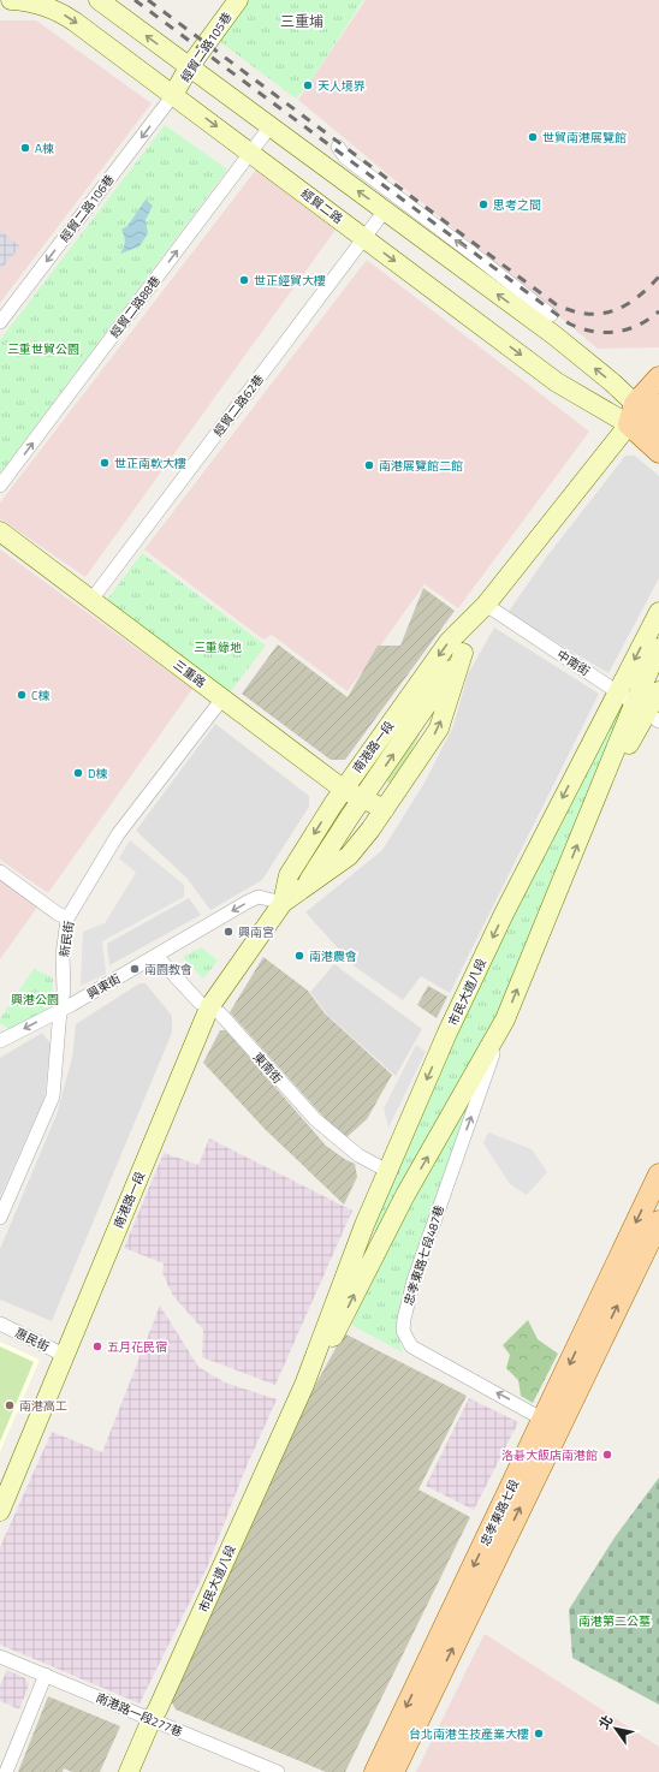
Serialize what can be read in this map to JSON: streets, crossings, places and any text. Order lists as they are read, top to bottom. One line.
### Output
{"streets":{"main road":["經貿二路105巷","經貿二路","三重路","南港路一段","市民大道八段","忠孝東路七段"],"street":["經貿二路106巷","經貿二路88巷","經貿二路62巷","中南街","新民街","興東街","東南街","忠孝東路七段487巷","惠民街","南港路一段277巷"]},"crossings":[["經貿二路105巷","經貿二路"],["經貿二路105巷","經貿二路106巷"],["經貿二路","經貿二路106巷"],["經貿二路","經貿二路88巷"],["經貿二路","經貿二路62巷"],["經貿二路","南港路一段"],["經貿二路62巷","三重路"],["中南街","南港路一段"],["中南街","市民大道八段"],["三重路","南港路一段"],["三重路","新民街"],["南港路一段","興東街"],["南港路一段","東南街"],["南港路一段","惠民街"],["新民街","興東街"],["興東街","東南街"],["市民大道八段","東南街"],["市民大道八段","忠孝東路七段487巷"],["市民大道八段","南港路一段277巷"],["忠孝東路七段487巷","忠孝東路七段"]],"one_way":["經貿二路106巷","經貿二路88巷","興東街","忠孝東路七段487巷"],"districts":["三重埔"],"parks":["三重世貿公園","三重綠地","興港公園","南港第二公墓"],"places":["天人境界","世貿南港展覽館","A棟","思考之間","世正經貿大樓","世正南軟大樓","南港展覽館二館","C棟","D棟","興南宮","南港農會","南園教會","五月花民宿","南港高工","洛碁大飯店南港館","台北南港生技產業大樓"],"north":"top left"}
